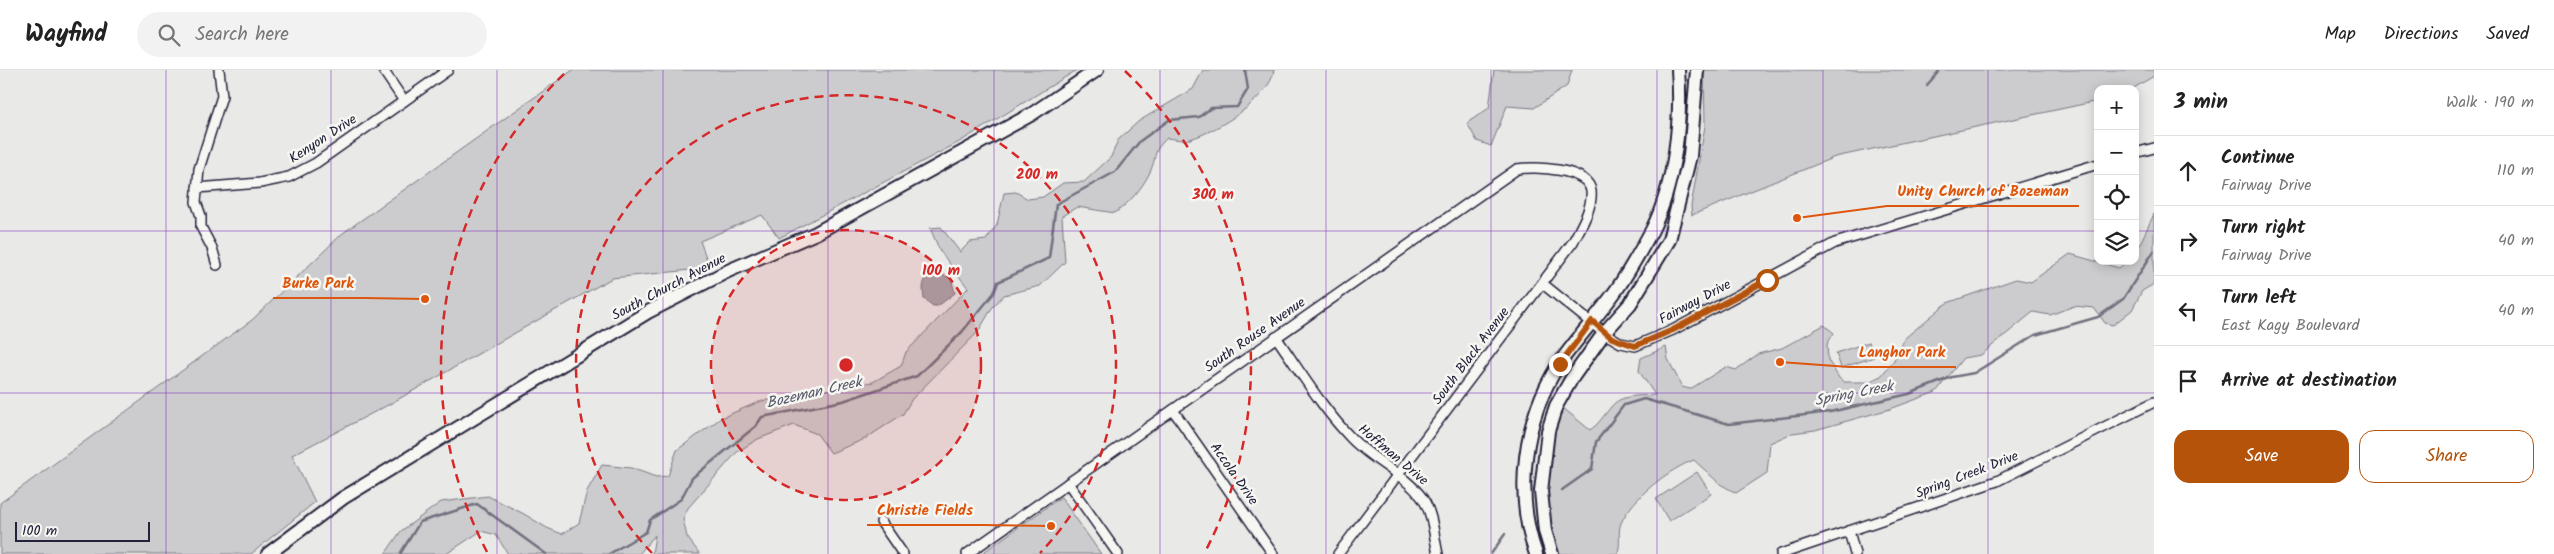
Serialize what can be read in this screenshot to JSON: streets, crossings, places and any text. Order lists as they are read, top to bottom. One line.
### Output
{"streets":{"main road":["South Church Avenue"],"street":["Kenyon Drive","Fairway Drive","South Rouse Avenue","South Black Avenue","Hoffman Drive","Accola Drive","Spring Creek Drive"]},"crossings":[["Fairway Drive","South Black Avenue"],["South Rouse Avenue","South Black Avenue"],["South Rouse Avenue","Hoffman Drive"],["South Rouse Avenue","Accola Drive"],["South Black Avenue","Hoffman Drive"]],"water":["Bozeman Creek","Spring Creek"],"places":["Unity Church of Bozeman","Burke Park","Langhor Park","Christie Fields"],"scale_bar":"100 m","page":{"header":"Wayfind","search":"Search here","nav":["Map","Directions","Saved"],"heading":["3 min","Walk · 190 m"],"map_buttons":["+","−"],"list":[["Continue","Fairway Drive","110 m"],["Turn right","Fairway Drive","40 m"],["Turn left","East Kagy Boulevard","40 m"],"Arrive at destination"],"buttons":["Save","Share"],"scale":"100 m"},"rings":["200 m","300 m","100 m"]}
